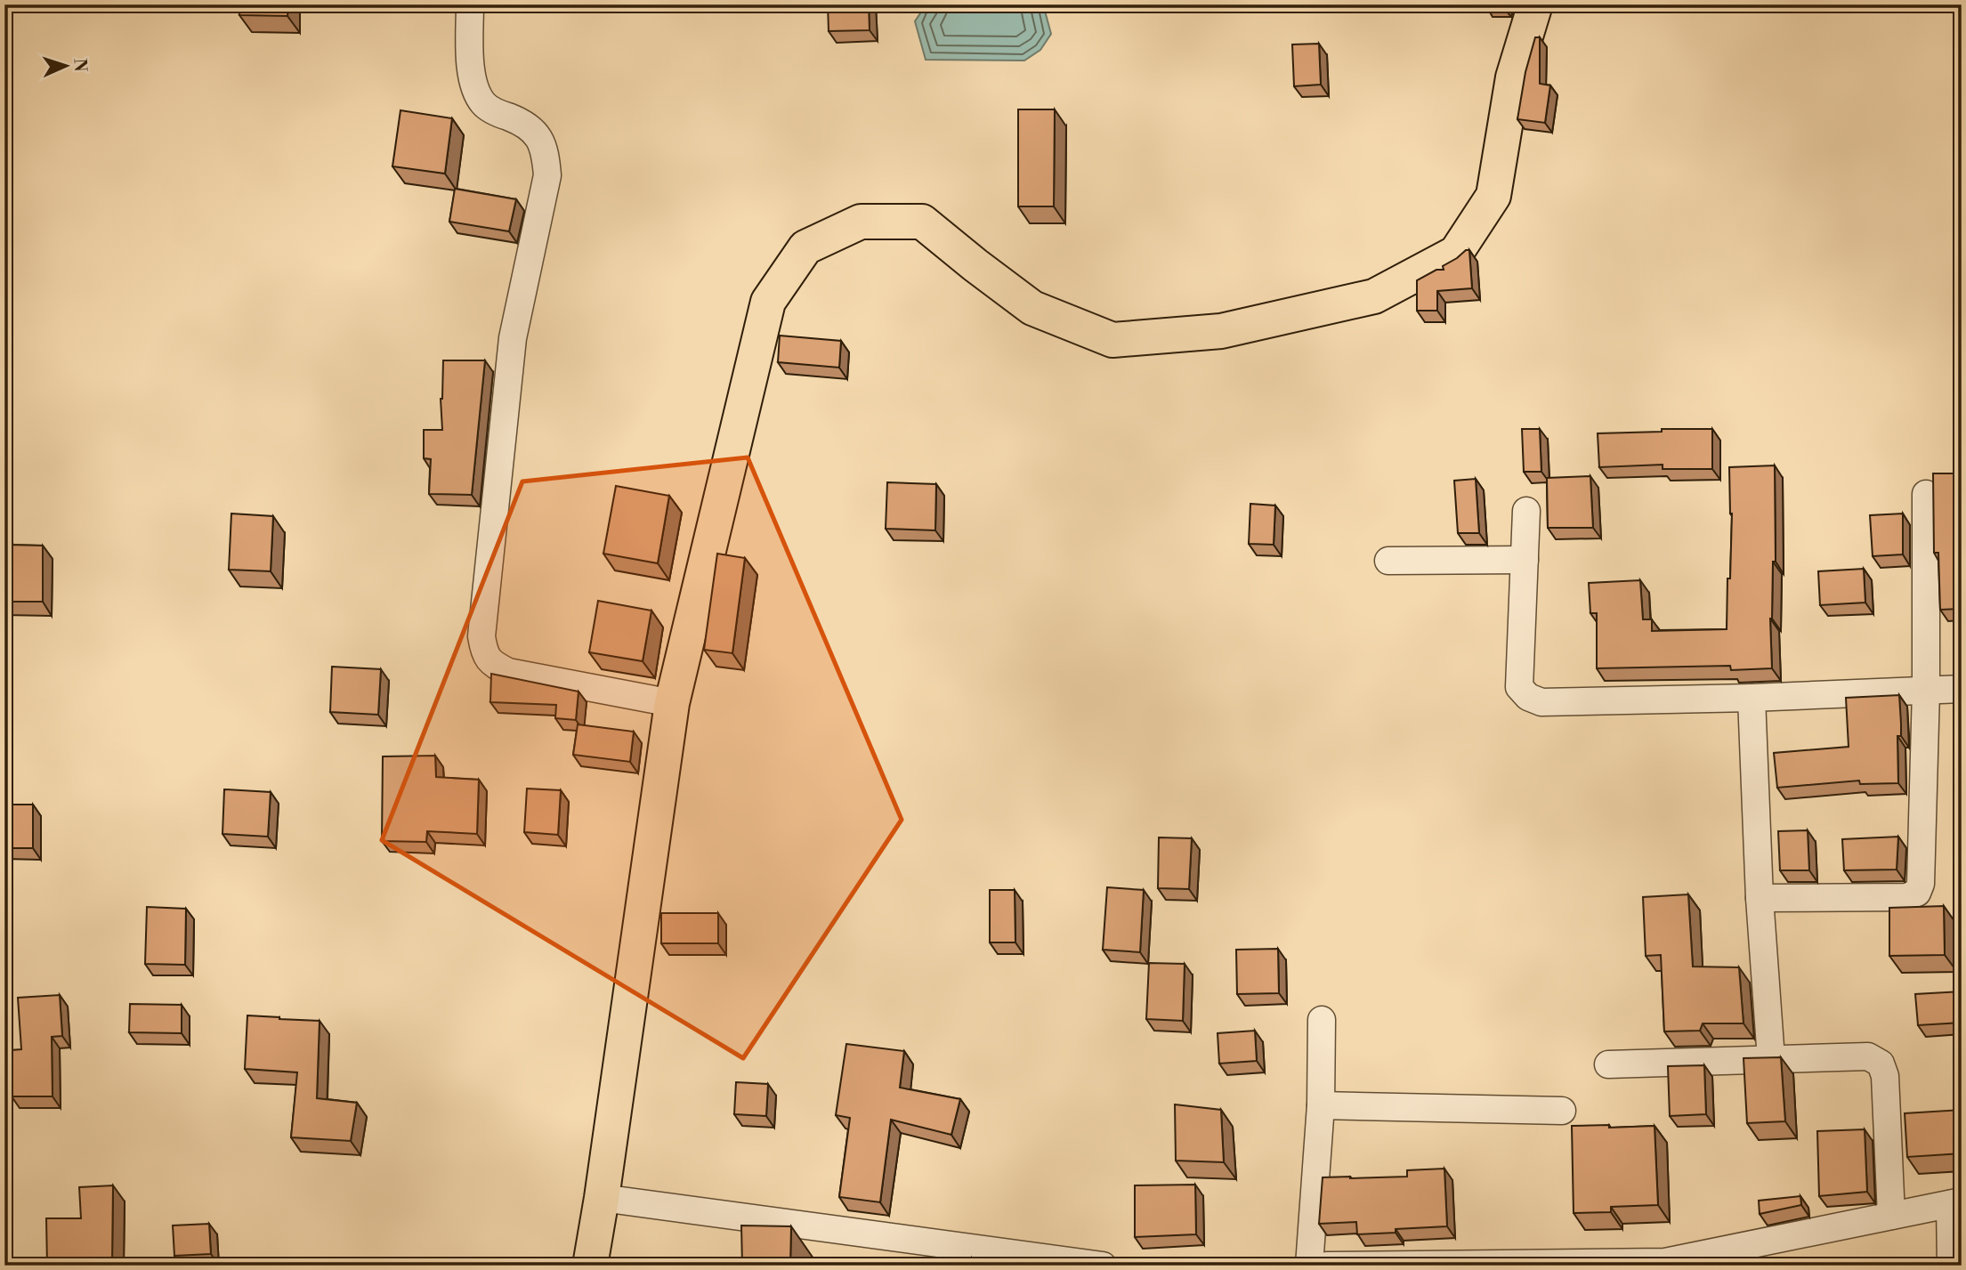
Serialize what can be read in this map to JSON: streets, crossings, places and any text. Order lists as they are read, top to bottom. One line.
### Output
{"north":"right"}
